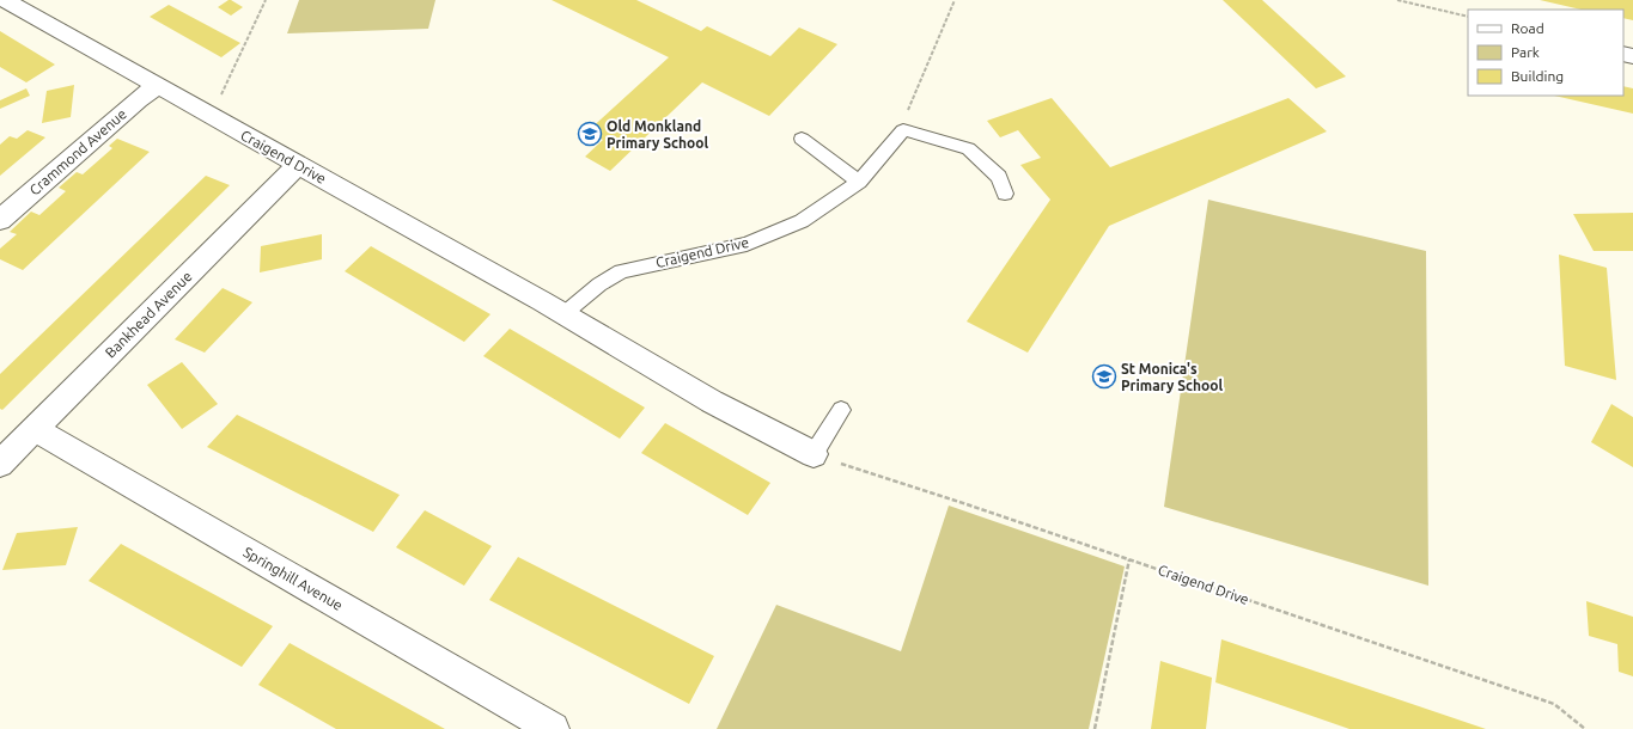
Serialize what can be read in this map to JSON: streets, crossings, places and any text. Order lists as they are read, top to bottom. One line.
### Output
{"streets":{"street":["Crammond Avenue","Craigend Drive","Bankhead Avenue","Springhill Avenue"]},"crossings":[["Crammond Avenue","Craigend Drive"],["Craigend Drive","Bankhead Avenue"],["Bankhead Avenue","Springhill Avenue"]],"places":{"school or university":["Old Monkland Primary School","St Monica's Primary School"]},"legend":["Road","Park","Building"]}
